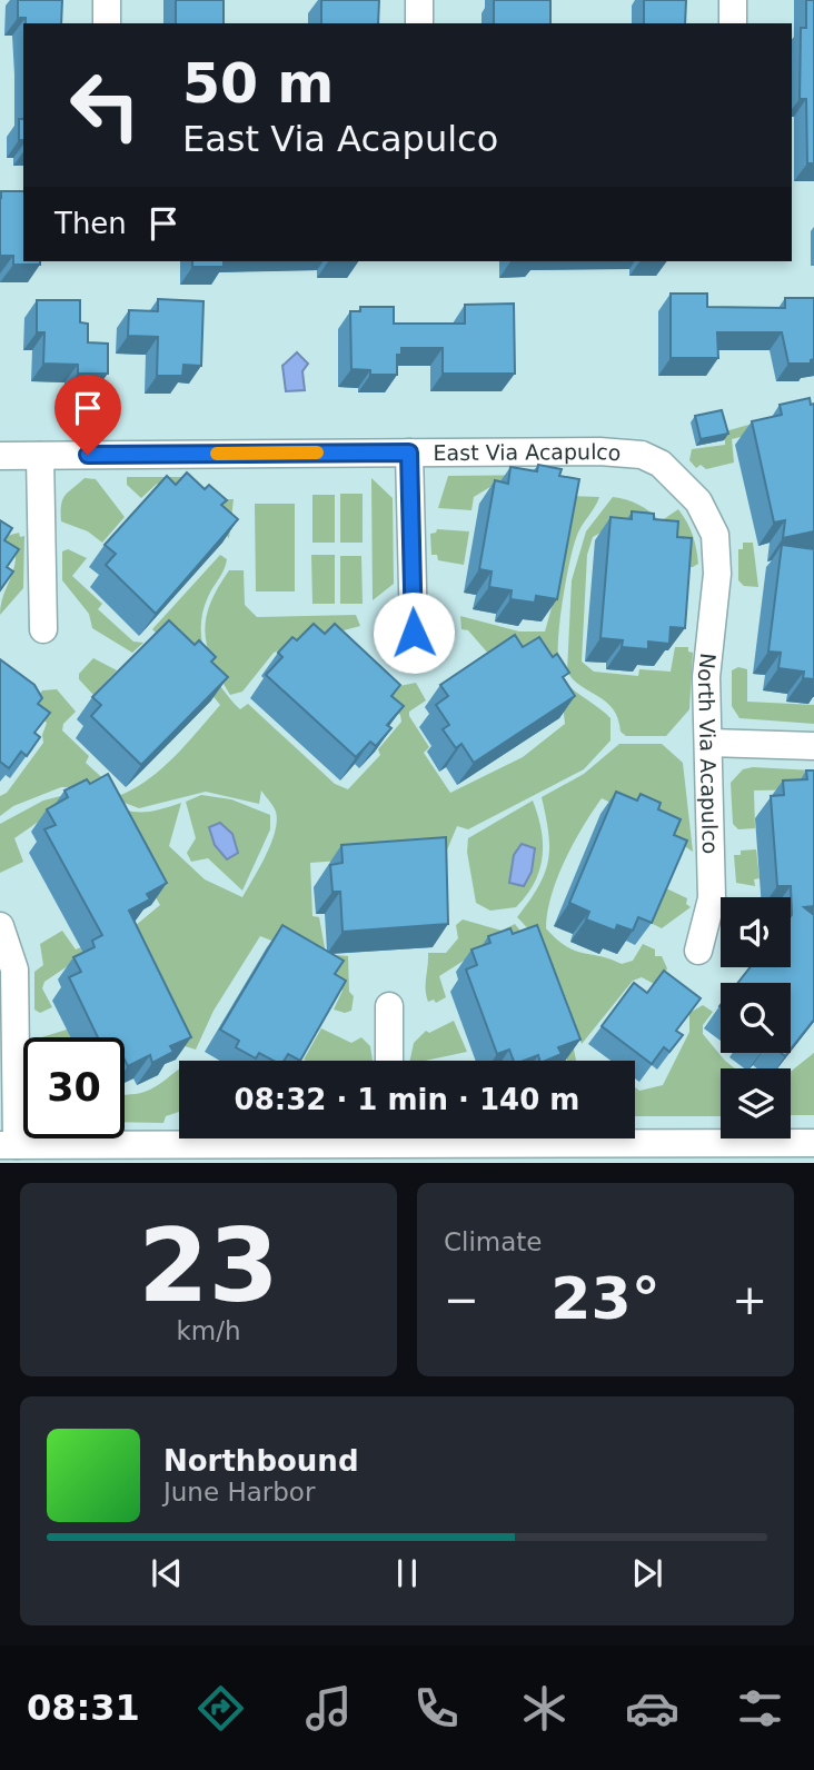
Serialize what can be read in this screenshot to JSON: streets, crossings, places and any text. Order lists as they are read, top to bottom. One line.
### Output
{"streets":{"street":["East Via Acapulco","North Via Acapulco"]},"crossings":[["East Via Acapulco","North Via Acapulco"]],"page":{"turn":["50 m","East Via Acapulco"],"then":"Then","limit":"30","trip":"08:32 · 1 min · 140 m","tile":[["23","km/h"],"Climate"],"heat":["−","23°","+"],"song":["Northbound","June Harbor"],"tabs":"08:31"}}
